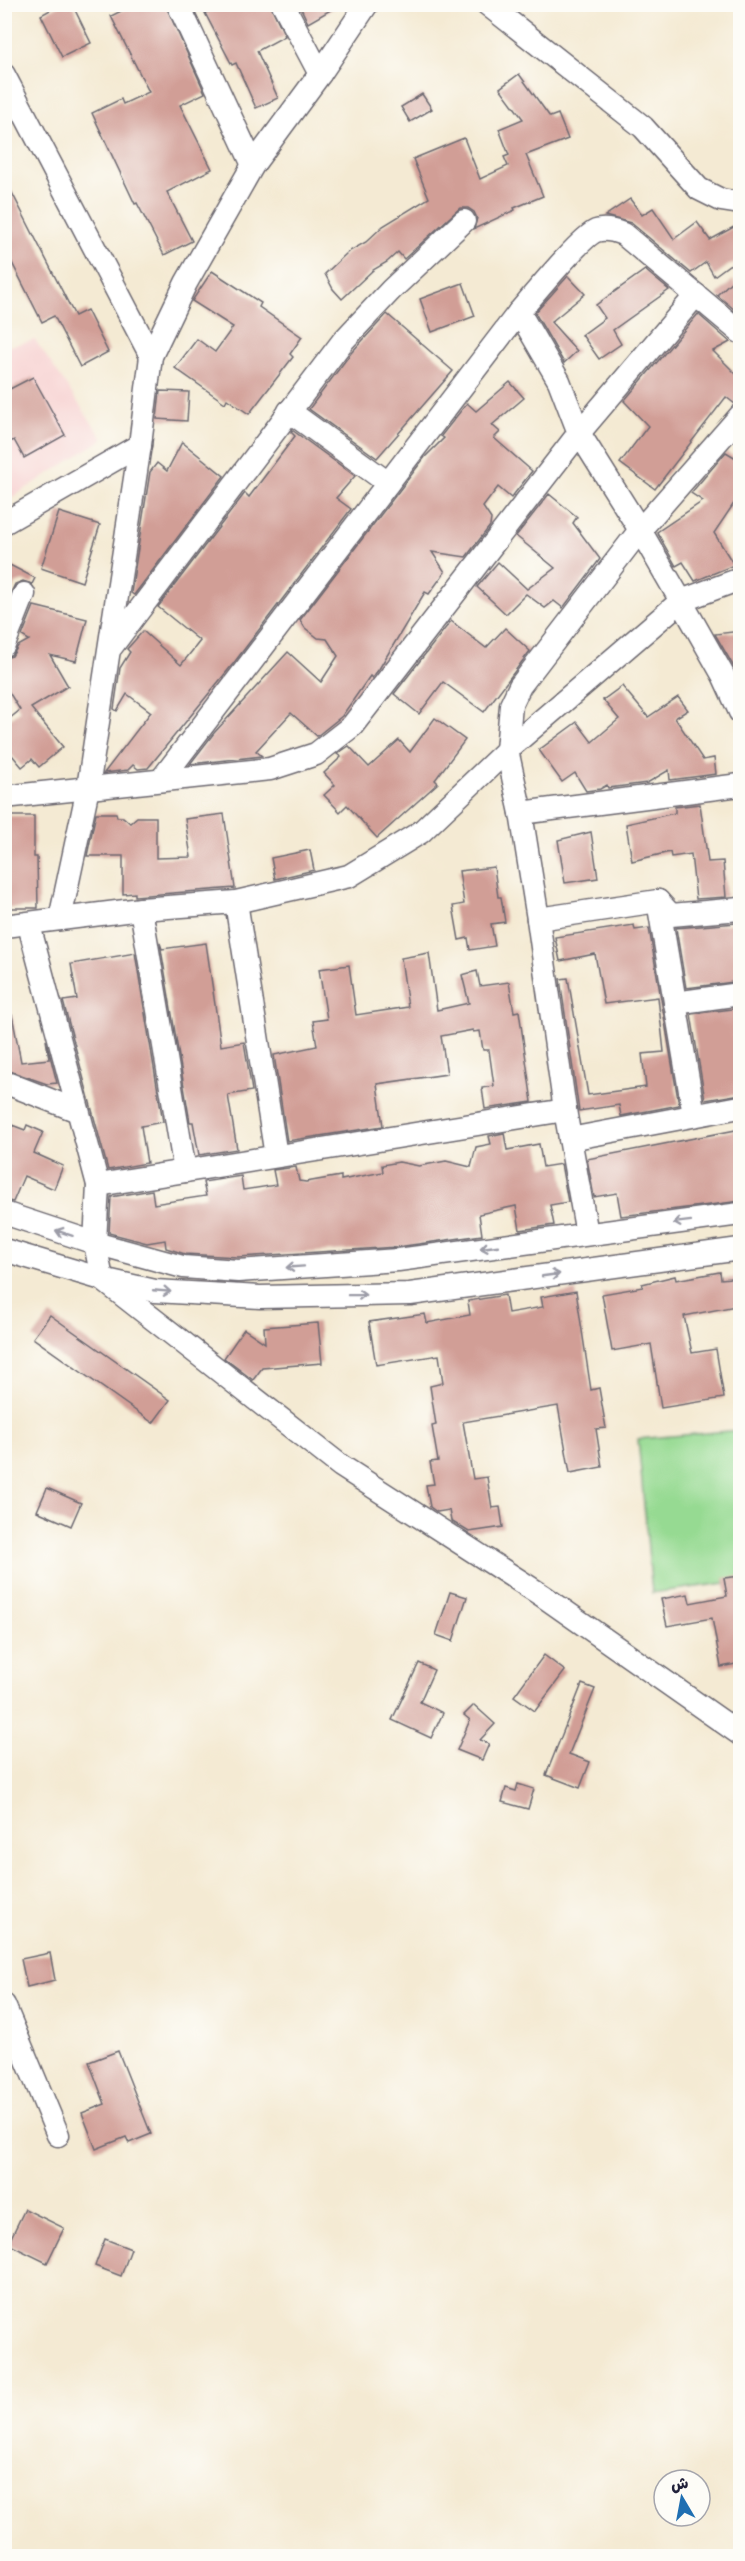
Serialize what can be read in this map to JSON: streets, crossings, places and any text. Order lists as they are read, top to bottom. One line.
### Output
{"north":"top"}
